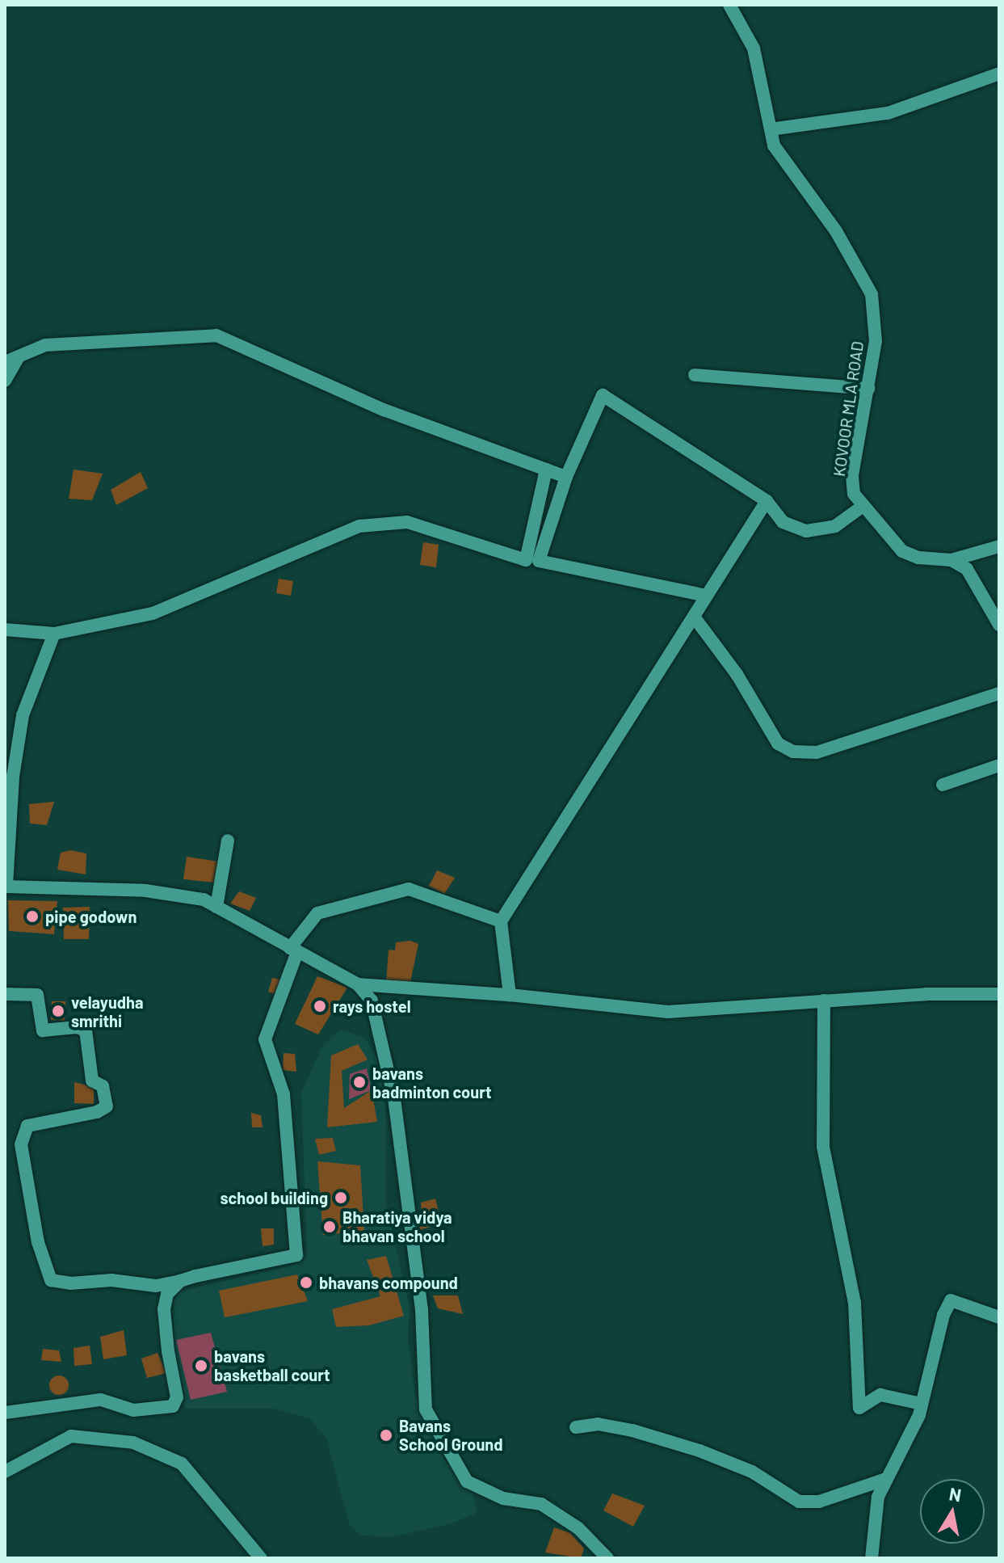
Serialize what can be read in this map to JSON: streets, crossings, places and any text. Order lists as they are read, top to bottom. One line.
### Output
{"streets":{"street":["KOVOOR MLA ROAD"]},"places":["pipe godown","rays hostel","velayudha smrithi","bavans badminton court","school building","Bharatiya vidya bhavan school","bhavans compound","bavans basketball court","Bavans School Ground"],"north":"top"}
